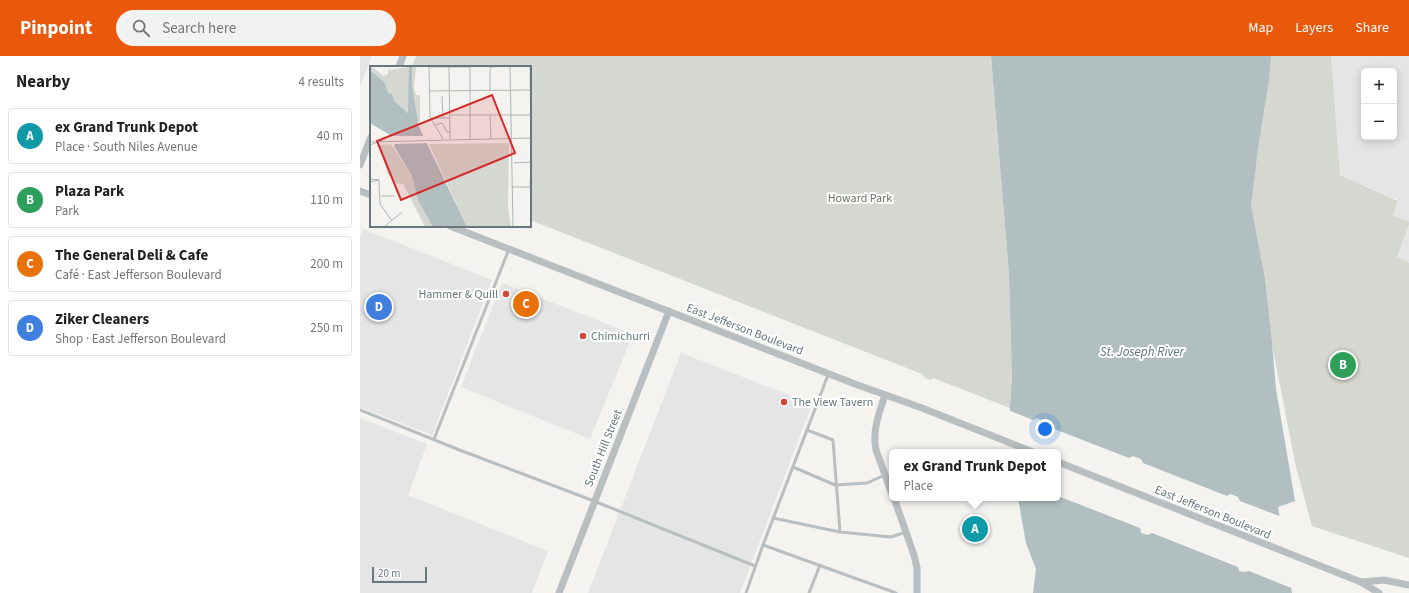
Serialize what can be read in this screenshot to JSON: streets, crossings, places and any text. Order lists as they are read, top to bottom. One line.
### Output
{"streets":{"street":["East Jefferson Boulevard","South Hill Street"]},"crossings":[["East Jefferson Boulevard","South Hill Street"]],"water":["St. Joseph River"],"parks":["Howard Park"],"places":["Hammer & Quill","Chimichurri","The View Tavern"],"scale_bar":"20 m","page":{"header":"Pinpoint","search":"Search here","nav":["Map","Layers","Share"],"heading":["Nearby","4 results"],"map_buttons":["+","−"],"list":[{"mark":"A","name":"ex Grand Trunk Depot","note":"Place · South Niles Avenue","value":"40 m"},{"mark":"B","name":"Plaza Park","note":"Park","value":"110 m"},{"mark":"C","name":"The General Deli & Cafe","note":"Café · East Jefferson Boulevard","value":"200 m"},{"mark":"D","name":"Ziker Cleaners","note":"Shop · East Jefferson Boulevard","value":"250 m"}],"pins":["C","D","B","A"],"popup":["ex Grand Trunk Depot","Place"],"scale":"20 m"}}
